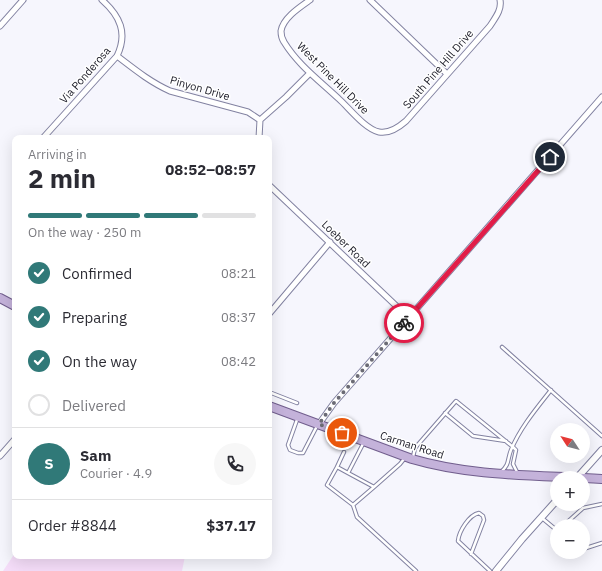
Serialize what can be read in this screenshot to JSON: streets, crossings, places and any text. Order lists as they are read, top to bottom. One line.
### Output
{"streets":{"main road":["Carman Road"],"street":["South Pine Hill Drive","Via Ponderosa","West Pine Hill Drive","Pinyon Drive","Loeber Road"]},"crossings":[["South Pine Hill Drive","West Pine Hill Drive"],["Via Ponderosa","Pinyon Drive"]],"north":"top left","page":{"heading":["2 min","Arriving in","08:52–08:57"],"panel":["Sam","Courier · 4.9","Order #8844","$37.17"],"bar":"On the way · 250 m","list":[["Confirmed","08:21"],["Preparing","08:37"],["On the way","08:42"],"Delivered"],"map_buttons":["+","−"],"round":"S"}}
